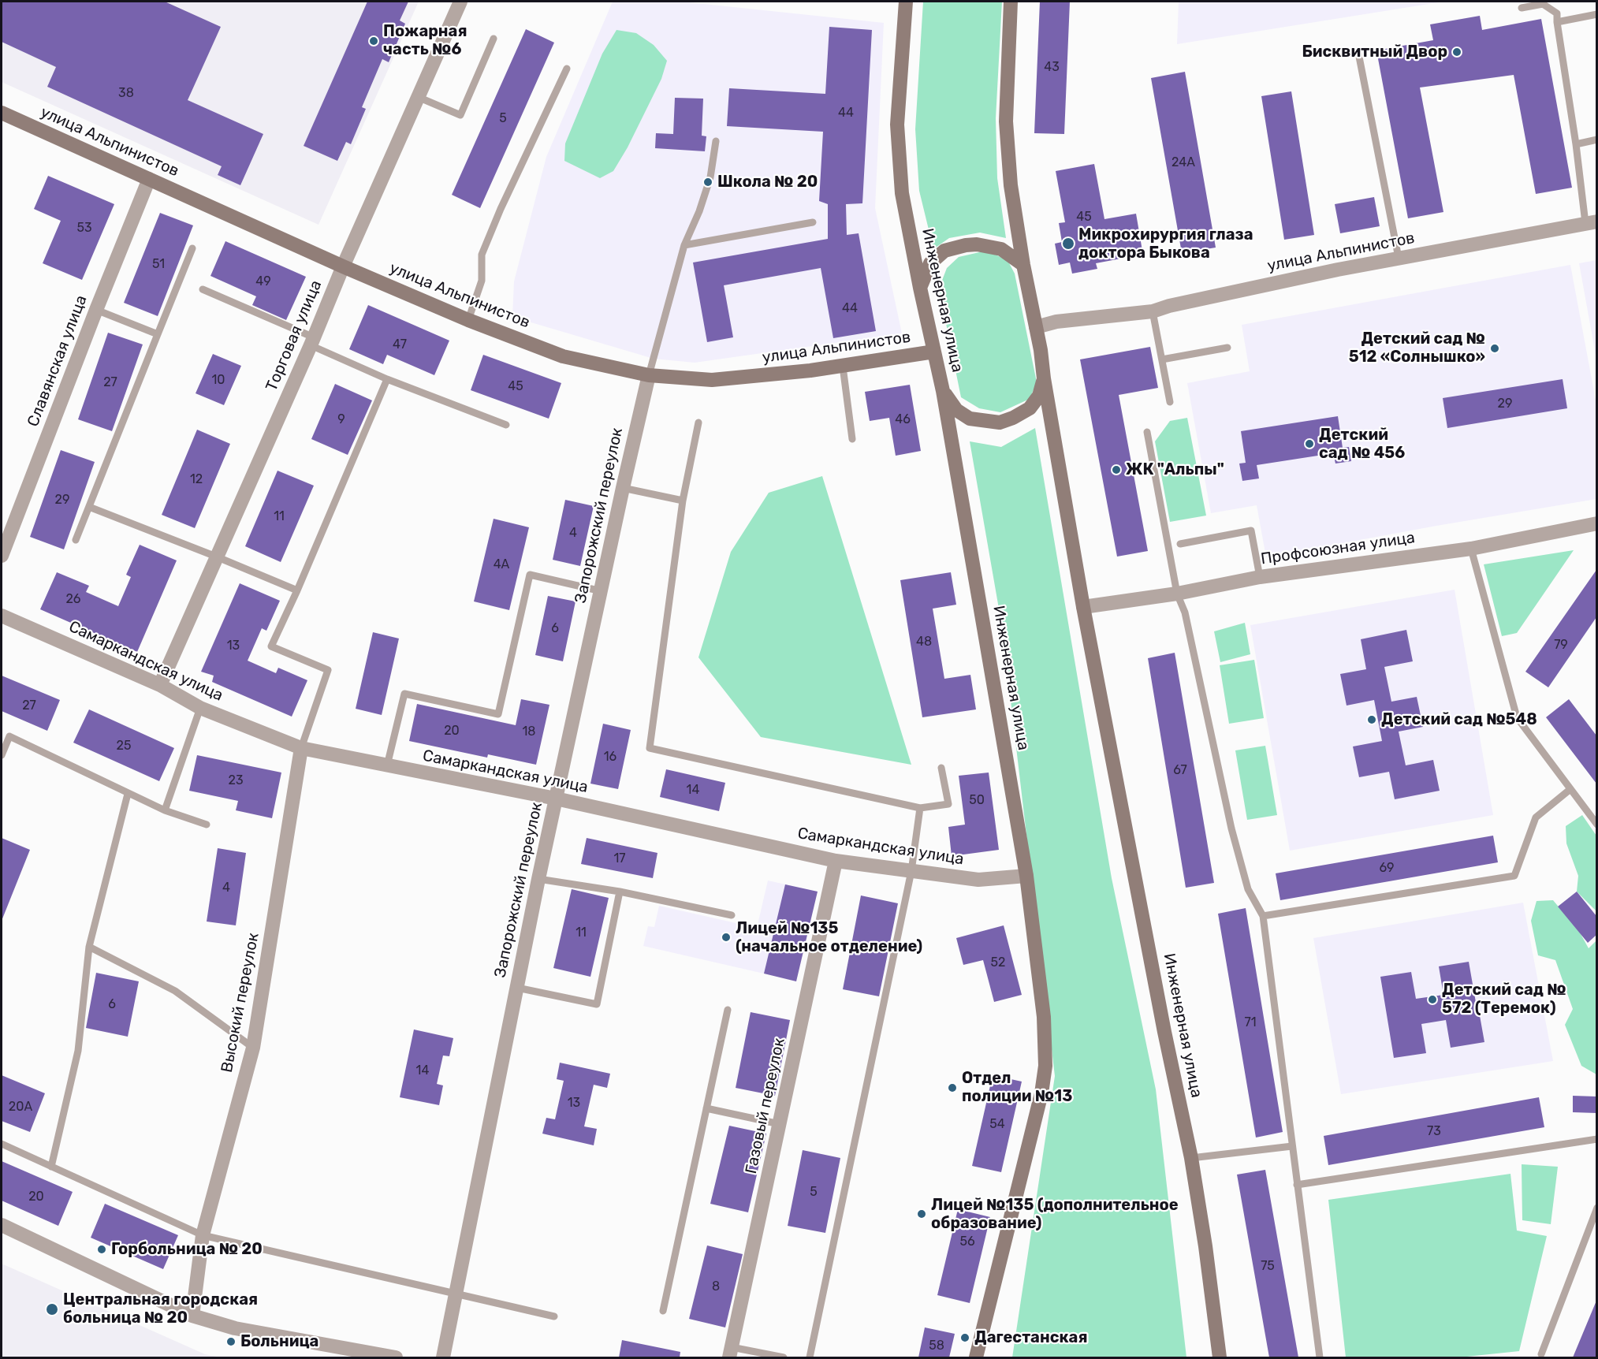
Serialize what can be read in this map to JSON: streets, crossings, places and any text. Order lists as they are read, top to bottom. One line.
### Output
{"streets":{"main road":["улица Альпинистов","Инженерная улица"],"street":["Торговая улица","Славянская улица","Запорожский переулок","Профсоюзная улица","Самаркандская улица","Высокий переулок","Газовый переулок"]},"crossings":[["улица Альпинистов","Инженерная улица"],["улица Альпинистов","Торговая улица"],["улица Альпинистов","Славянская улица"],["улица Альпинистов","Запорожский переулок"],["Инженерная улица","Профсоюзная улица"],["Инженерная улица","Самаркандская улица"],["Торговая улица","Самаркандская улица"],["Запорожский переулок","Самаркандская улица"],["Самаркандская улица","Высокий переулок"],["Самаркандская улица","Газовый переулок"]],"places":["Пожарная часть №6","Бисквитный Двор","Школа № 20","Микрохирургия глаза доктора Быкова","Детский сад № 512 «Солнышко»","Детский сад № 456","ЖК \"Альпы\"","Детский сад №548","Лицей №135 (начальное отделение)","Детский сад № 572 (Теремок)","Отдел полиции №13","Лицей №135 (дополнительное образование)","Горбольница № 20","Центральная городская больница № 20","Дагестанская","Больница"],"house_numbers":["43","38","44","5","24А","45","53","51","49","44","47","10","27","45","29","9","46","12","29","11","4","4А","26","6","48","79","13","27","20","18","25","16","67","23","14","50","17","69","4","11","52","6","71","14","13","20А","54","73","5","20","56","75","8","58"]}
